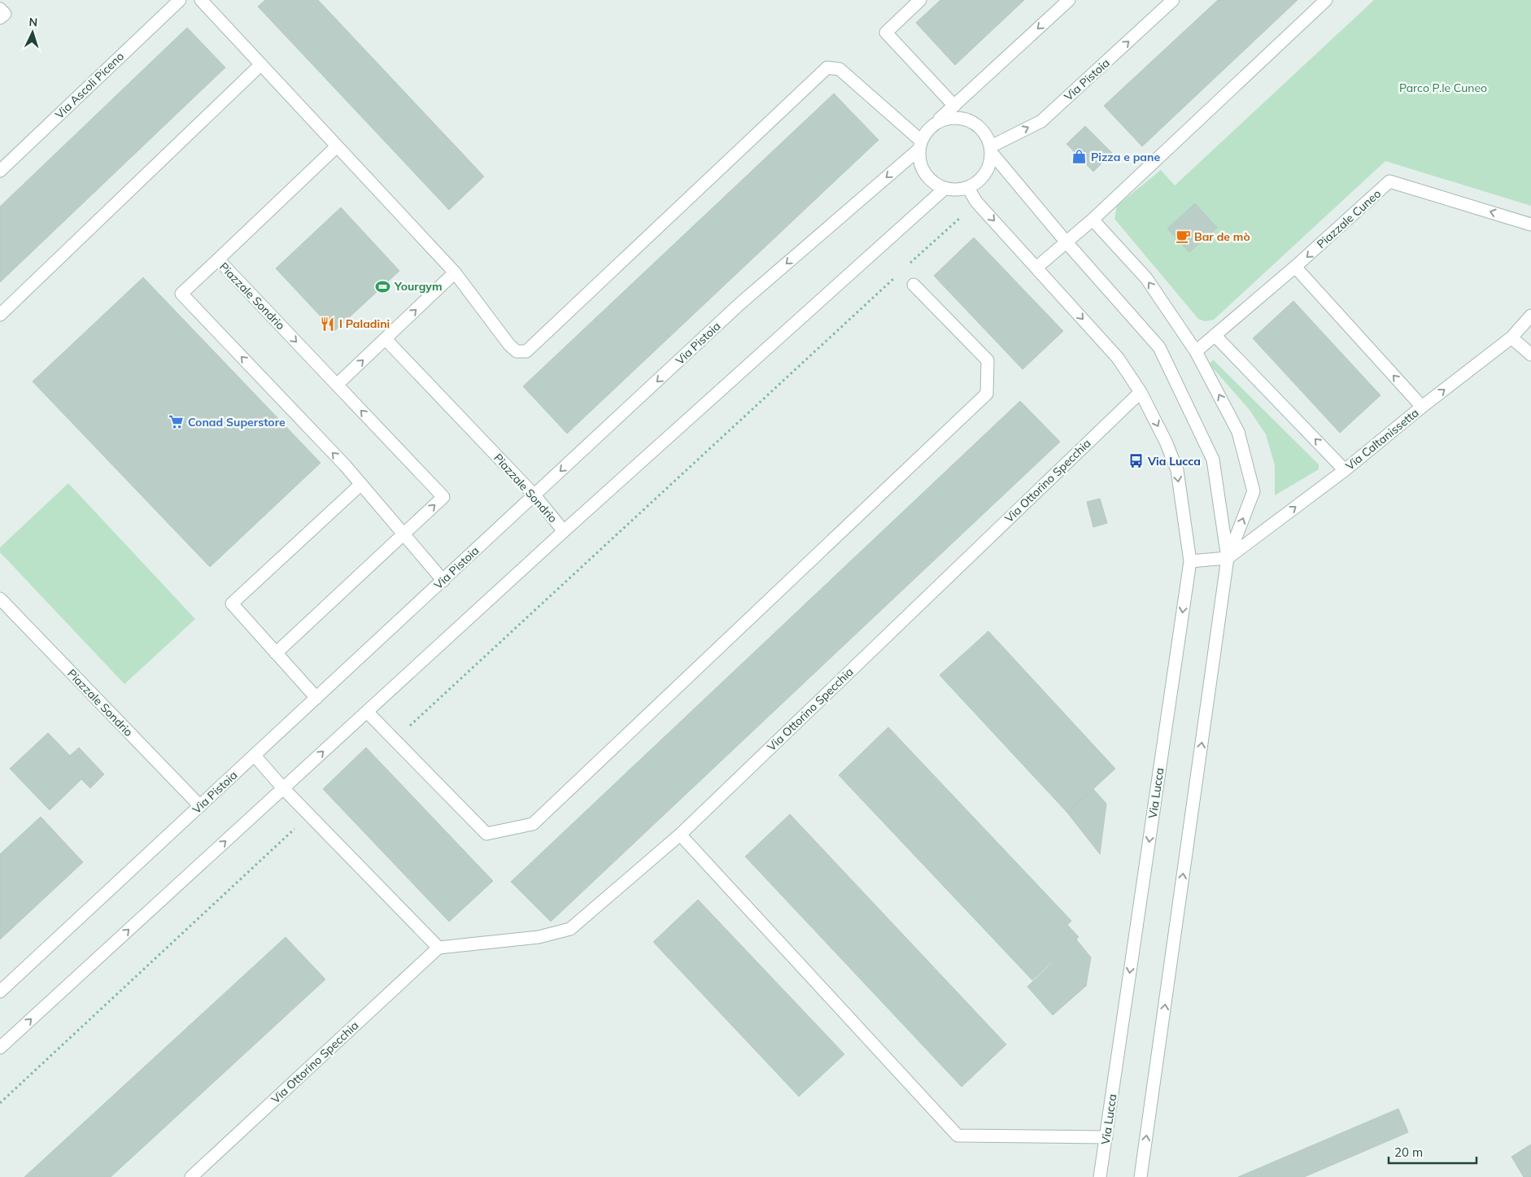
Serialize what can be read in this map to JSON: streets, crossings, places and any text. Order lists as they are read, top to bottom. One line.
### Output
{"streets":{"street":["Via Pistoia","Via Ascoli Piceno","Piazzale Cuneo","Piazzale Sondrio","Via Caltanissetta","Via Ottorino Specchia","Via Lucca"]},"crossings":[["Via Pistoia","Piazzale Sondrio"],["Via Pistoia","Via Lucca"],["Via Ottorino Specchia","Via Lucca"]],"one_way":["Piazzale Cuneo","Via Caltanissetta"],"parks":["Parco P.le Cuneo"],"places":{"shop":["Pizza e pane"],"cafe":["Bar de mò"],"sports":["Yourgym"],"restaurant":["I Paladini"],"supermarket":["Conad Superstore"],"bus stop":["Via Lucca"]},"scale_bar":"20 m","north":"top"}
